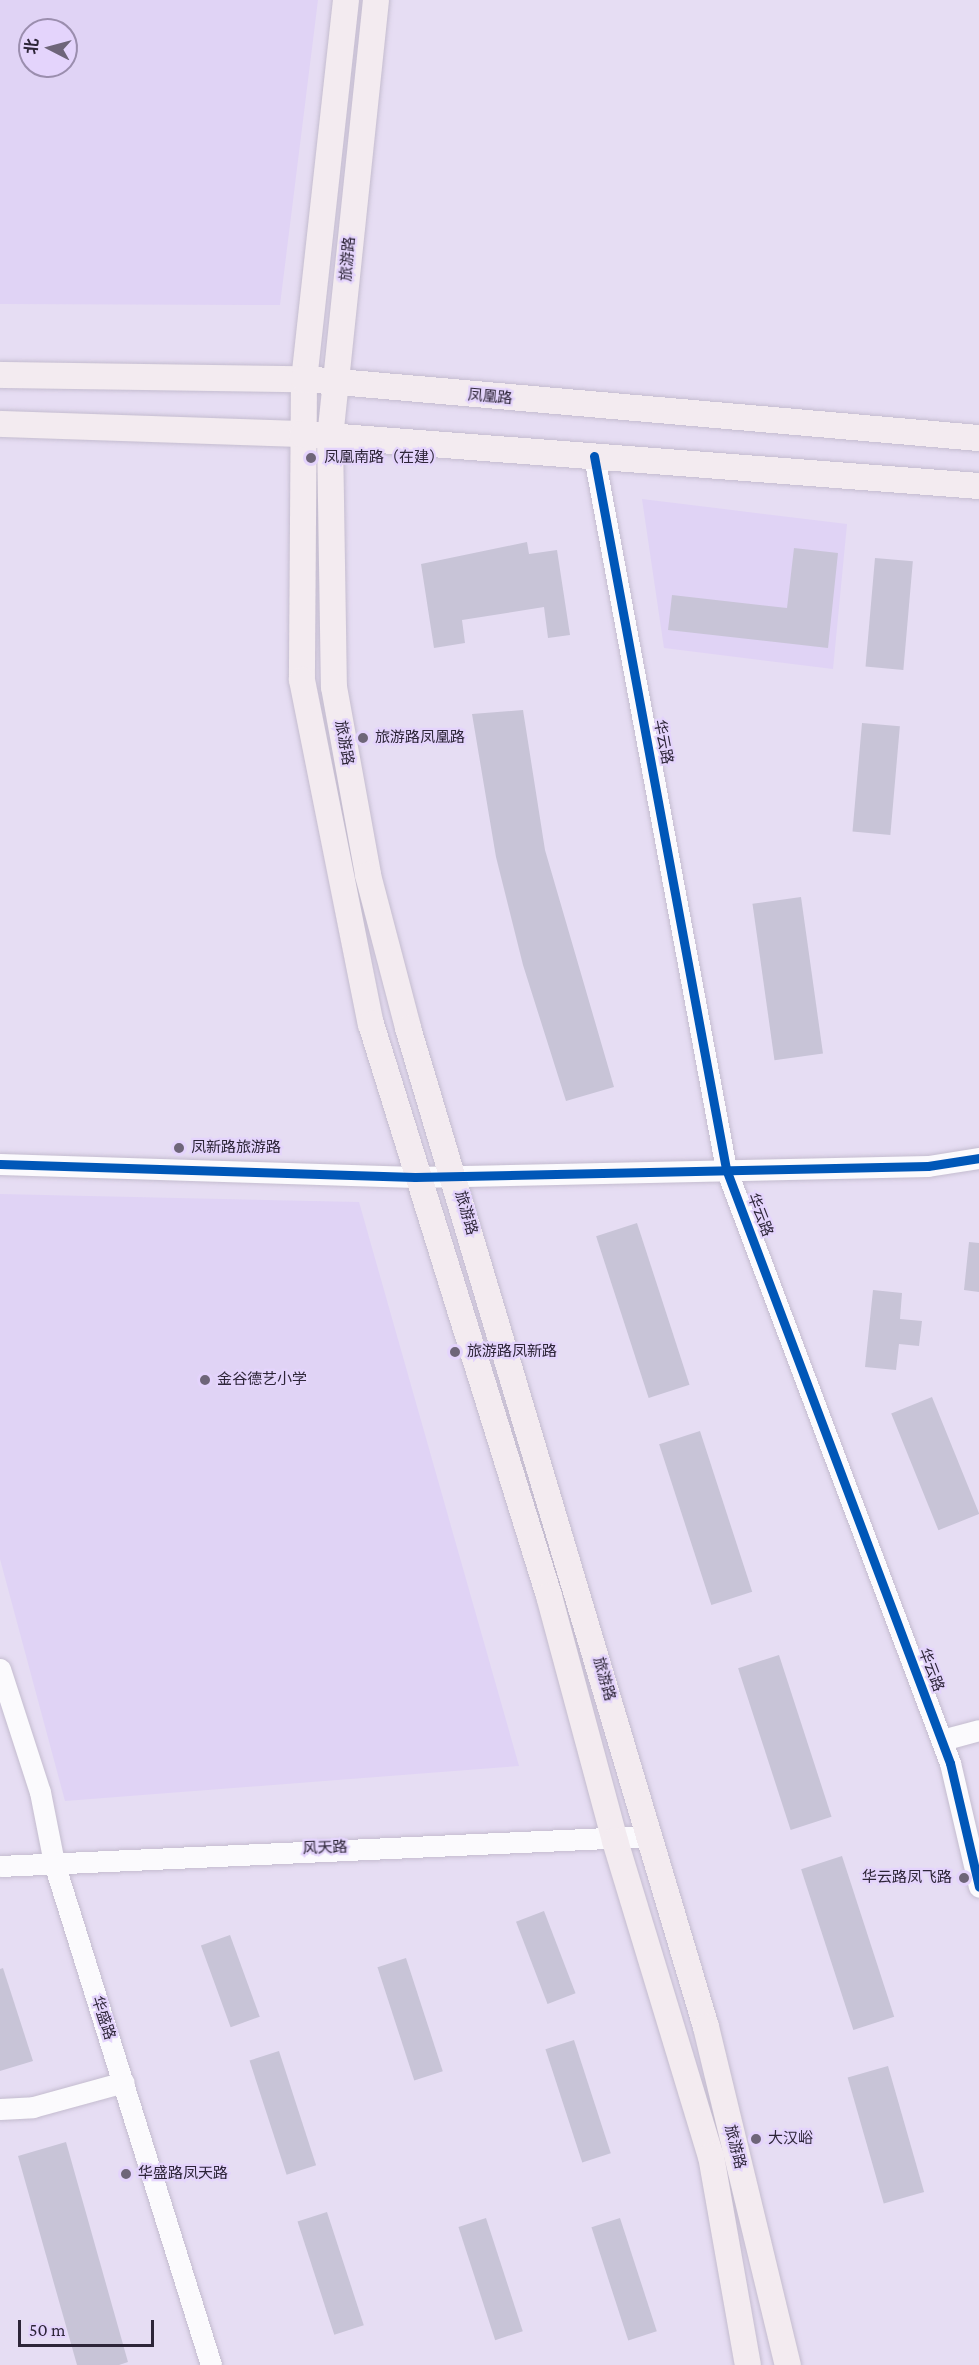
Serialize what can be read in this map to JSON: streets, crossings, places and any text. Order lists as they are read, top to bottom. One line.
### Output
{"streets":{"main road":["旅游路","凤凰路"],"street":["华云路","风天路","华盛路"]},"crossings":[["旅游路","凤凰路"],["旅游路","风天路"],["风天路","华盛路"]],"places":["凤凰南路（在建）","旅游路凤凰路","凤新路旅游路","旅游路凤新路","金谷德艺小学","华云路凤飞路","大汉峪","华盛路凤天路"],"scale_bar":"50 m","north":"left"}
